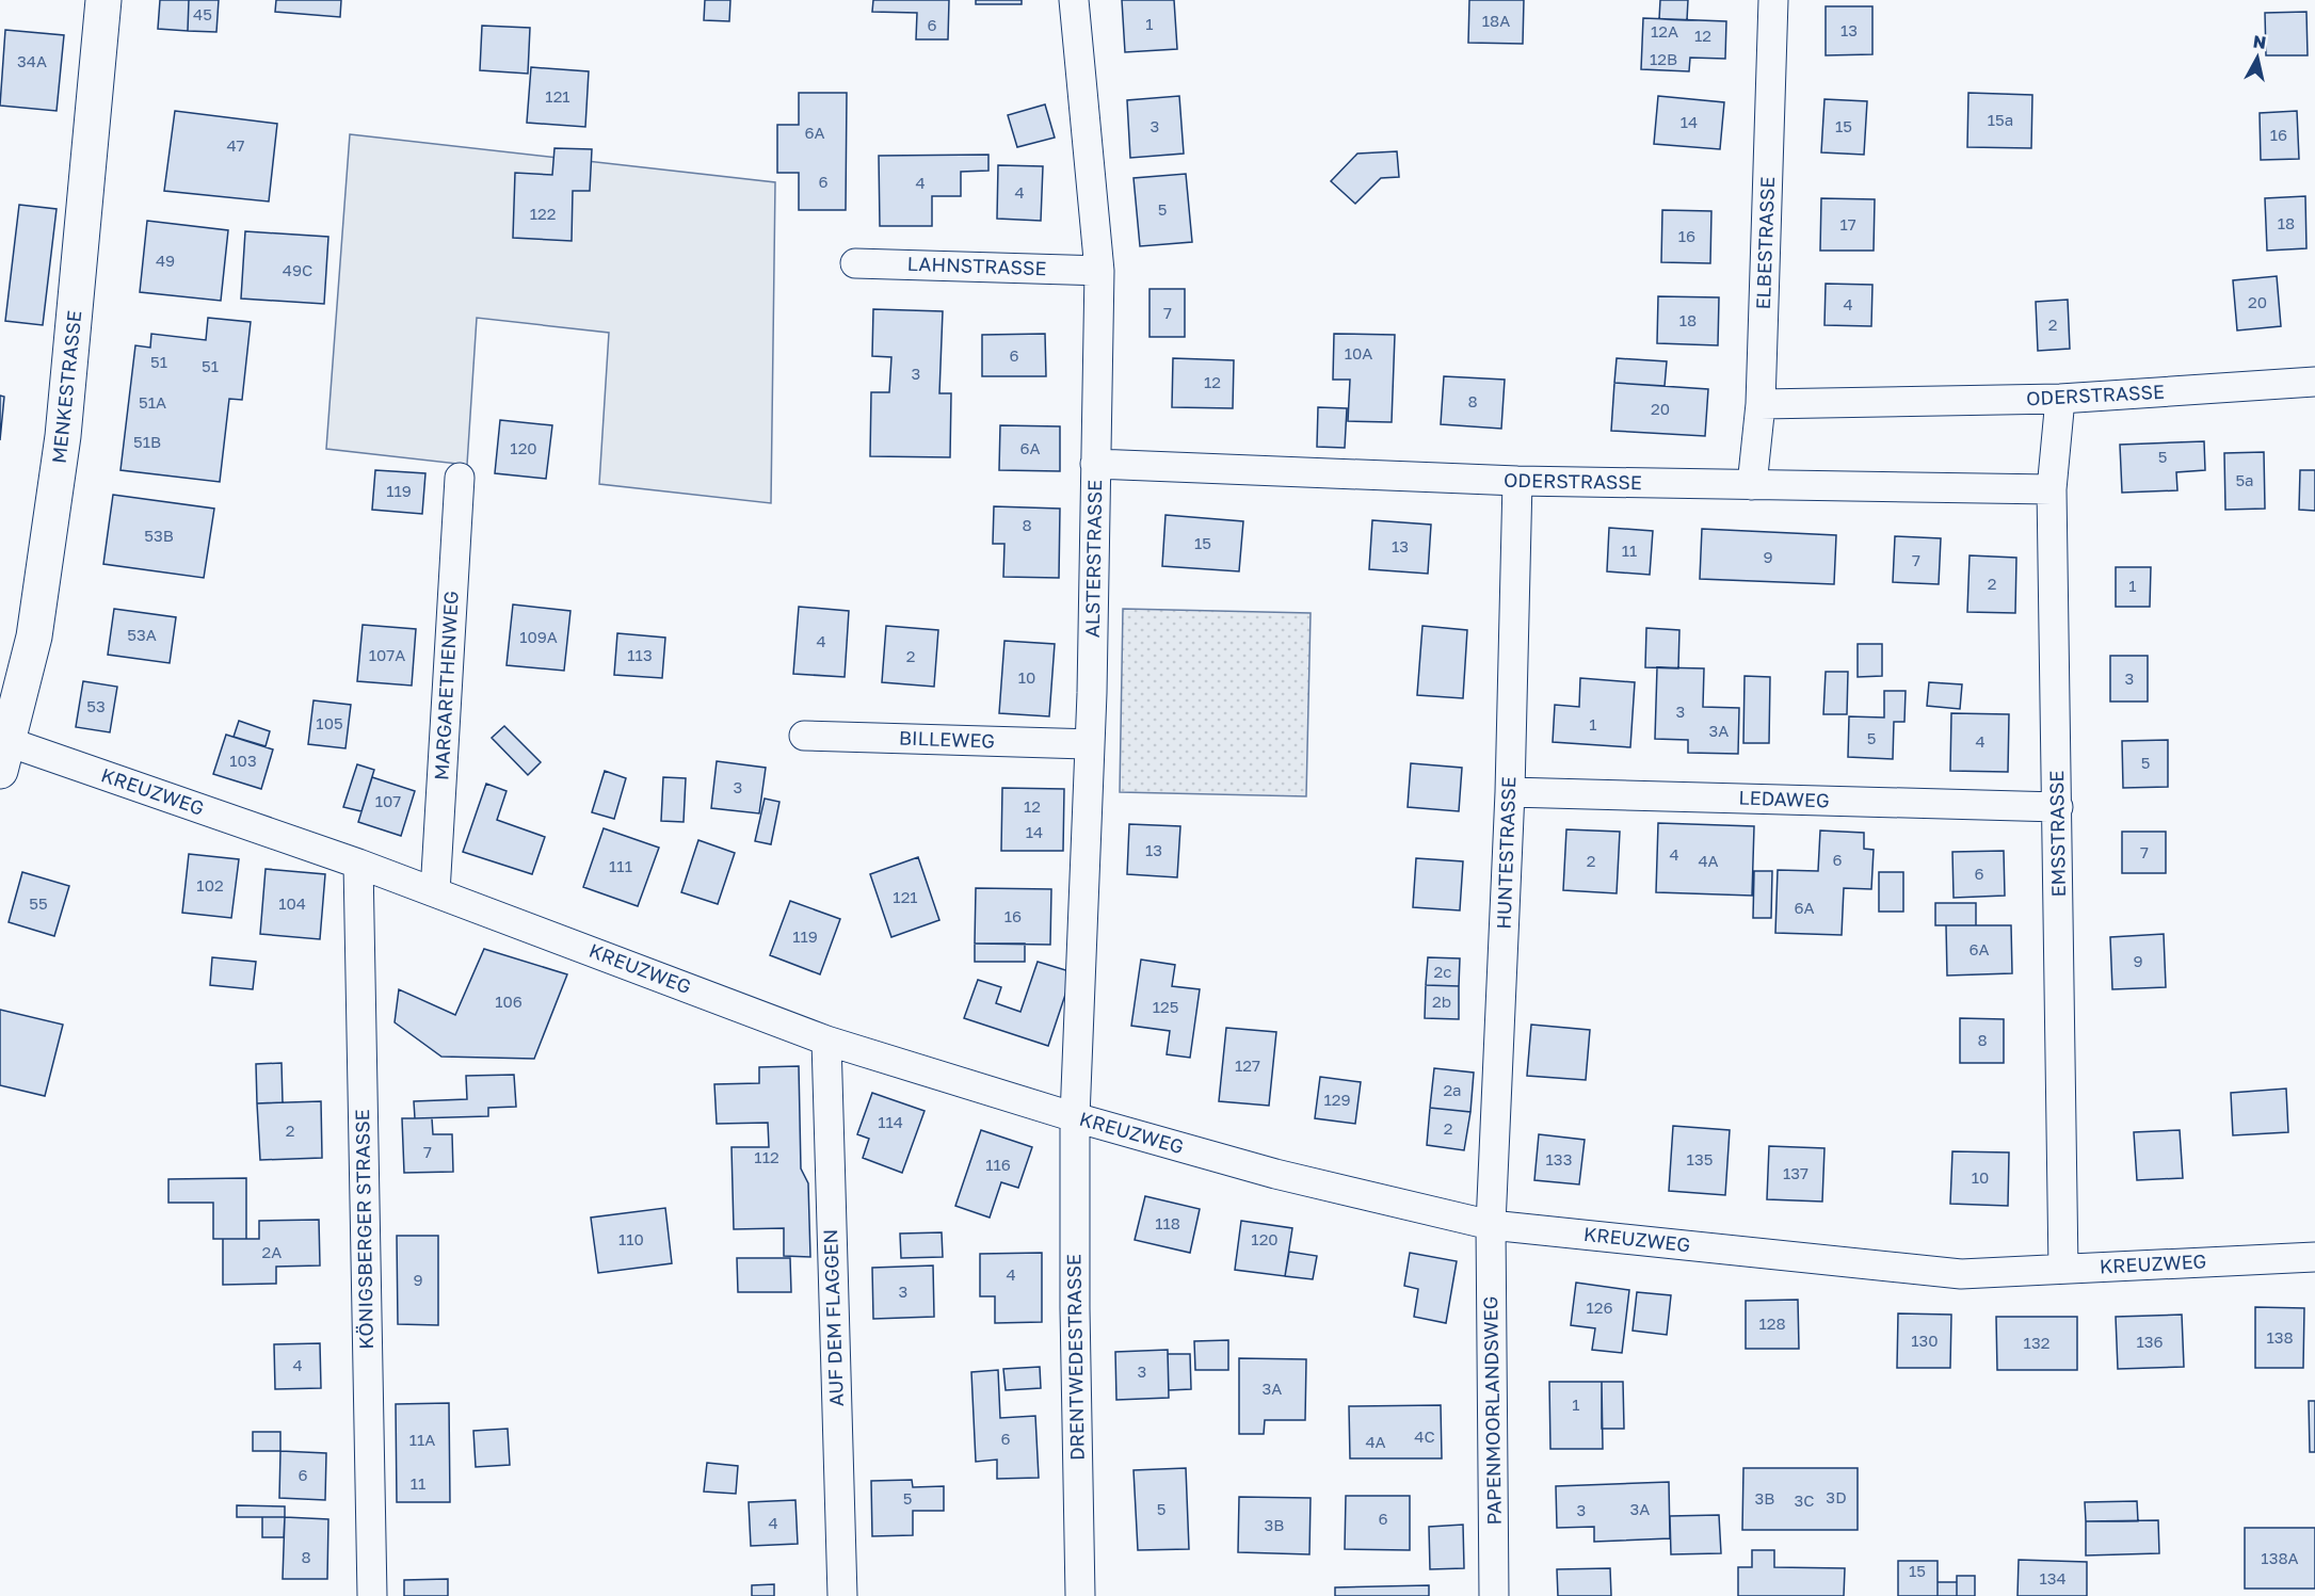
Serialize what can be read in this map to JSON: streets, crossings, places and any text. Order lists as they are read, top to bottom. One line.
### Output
{"streets":{"street":["ELBESTRASSE","LAHNSTRASSE","MENKESTRASSE","ODERSTRASSE","ALSTERSTRASSE","MARGARETHENWEG","BILLEWEG","KREUZWEG","LEDAWEG","EMSSTRASSE","HUNTESTRASSE","KÖNIGSBERGER STRASSE","AUF DEM FLAGGEN","DRENTWEDESTRASSE","PAPENMOORLANDSWEG"]},"crossings":[["ELBESTRASSE","ODERSTRASSE"],["LAHNSTRASSE","ALSTERSTRASSE"],["MENKESTRASSE","KREUZWEG"],["ODERSTRASSE","ALSTERSTRASSE"],["ODERSTRASSE","EMSSTRASSE"],["ODERSTRASSE","HUNTESTRASSE"],["ALSTERSTRASSE","BILLEWEG"],["ALSTERSTRASSE","KREUZWEG"],["ALSTERSTRASSE","DRENTWEDESTRASSE"],["MARGARETHENWEG","KREUZWEG"],["KREUZWEG","EMSSTRASSE"],["KREUZWEG","HUNTESTRASSE"],["KREUZWEG","KÖNIGSBERGER STRASSE"],["KREUZWEG","AUF DEM FLAGGEN"],["KREUZWEG","DRENTWEDESTRASSE"],["KREUZWEG","PAPENMOORLANDSWEG"],["LEDAWEG","EMSSTRASSE"],["LEDAWEG","HUNTESTRASSE"],["HUNTESTRASSE","PAPENMOORLANDSWEG"]],"house_numbers":["45","18A","1","6","13","12A","12","12B","34A","121","15a","14","3","15","6A","16","47","6","4","4","5","122","18","17","16","49","49C","20","4","7","18","2","10A","6","51","51","3","12","8","51A","20","51B","120","6A","5","5a","119","8","53B","15","13","11","9","7","2","1","53A","109A","4","107A","113","2","10","3","53","3","105","1","3A","5","4","103","5","3","107","12","14","13","7","4","6","2","4A","111","6","102","121","55","104","6A","16","119","6A","9","2c","106","2b","125","8","127","2a","129","114","2","2","7","112","133","135","116","137","10","118","110","120","2A","4","9","3","126","128","138","130","136","132","4","3","3A","1","4C","6","11A","4A","6","11","3D","5","3B","3C","5","3A","3","6","4","3B","8","138A","15","134"],"north":"top"}
